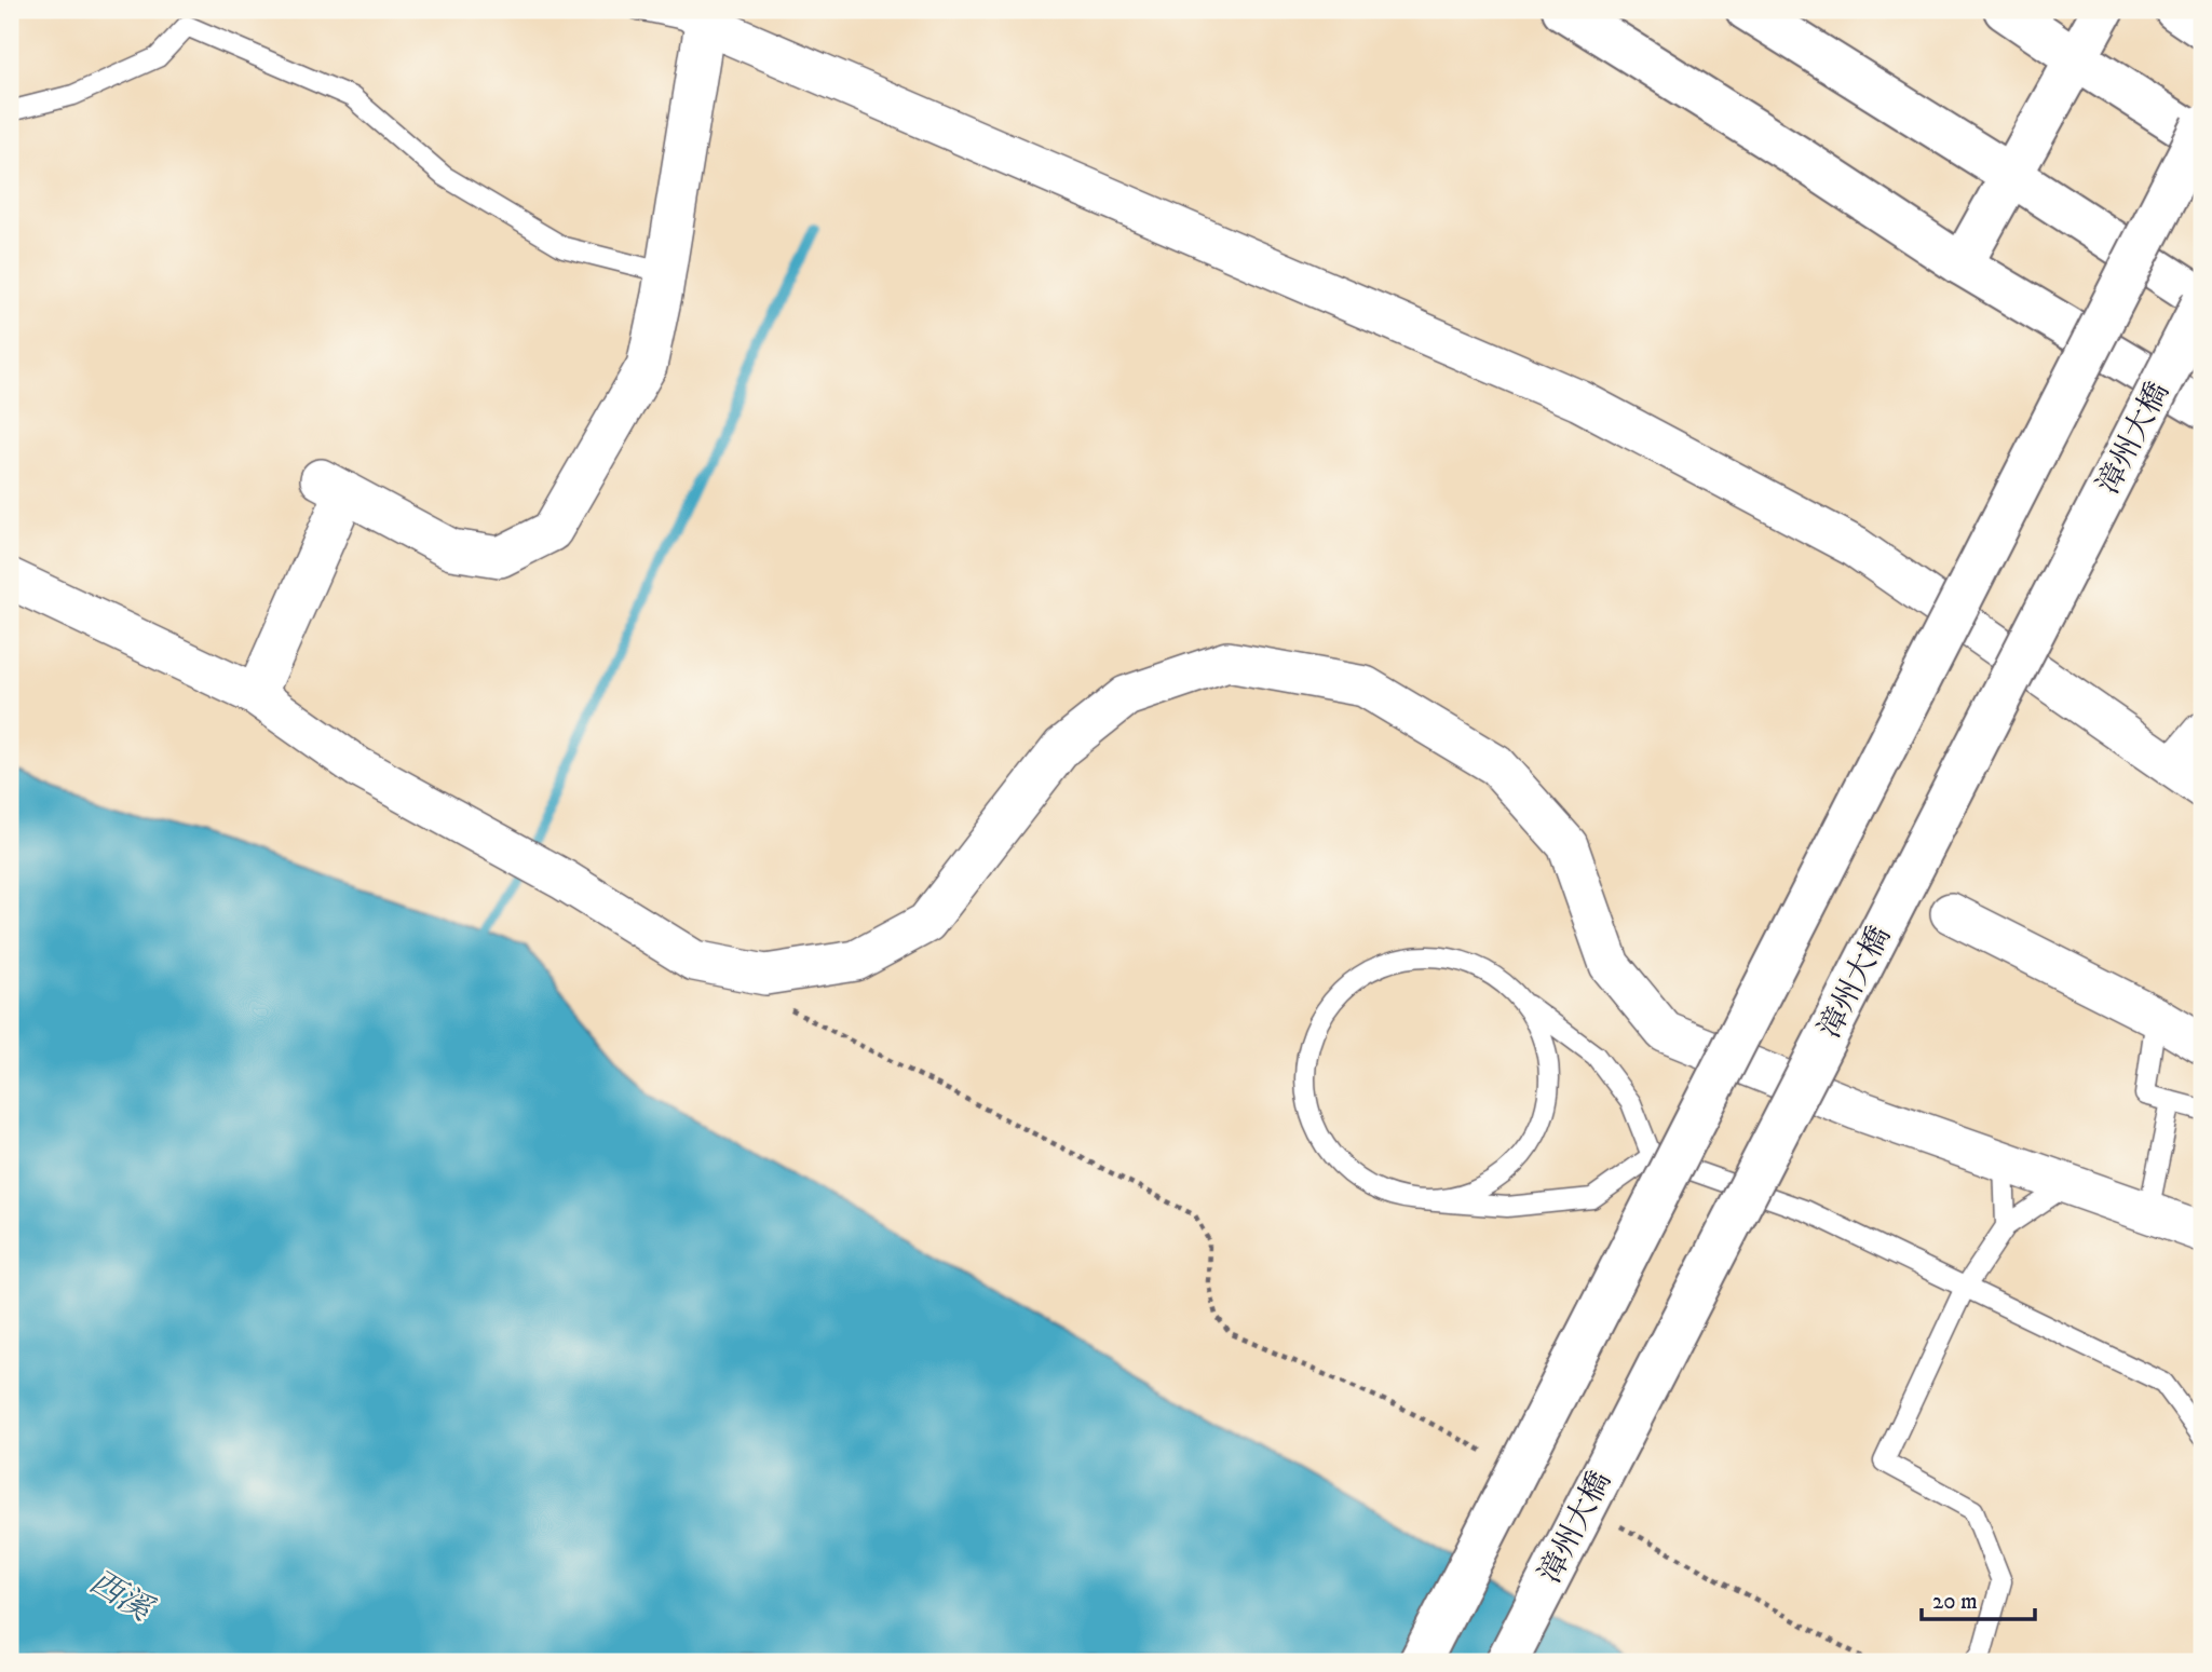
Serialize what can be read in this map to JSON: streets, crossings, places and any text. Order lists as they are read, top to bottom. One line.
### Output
{"streets":{"main road":["漳州大橋"]},"water":["西溪"],"scale_bar":"20 m"}
